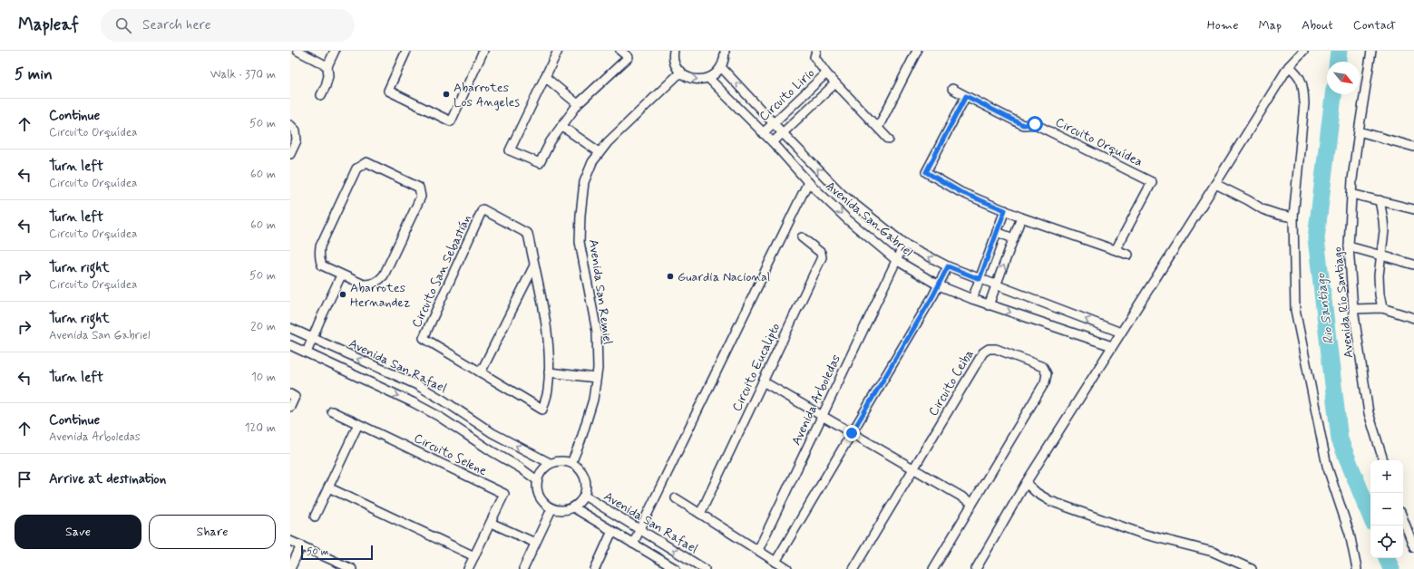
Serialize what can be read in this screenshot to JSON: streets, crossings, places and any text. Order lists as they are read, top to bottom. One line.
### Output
{"streets":{"street":["Circuito Lirio","Circuito Orquídea","Avenida San Gabriel","Circuito San Sebastián","Avenida San Remiel","Avenida Río Santiago","Avenida San Rafael","Circuito Eucalipto","Circuito Ceiba","Avenida Arboledas","Circuito Selene"]},"crossings":[["Circuito Lirio","Avenida San Gabriel"],["Avenida San Gabriel","Avenida Arboledas"],["Avenida San Remiel","Avenida San Rafael"]],"water":["Rio Santiago"],"places":["Abarrotes Los Angeles","Guardia Nacional","Abarrotes Hernandez"],"scale_bar":"50 m","north":"bottom right","page":{"header":"Mapleaf","search":"Search here","nav":["Home","Map","About","Contact"],"heading":["5 min","Walk · 370 m"],"list":[["Continue","Circuito Orquídea","50 m"],["Turn left","Circuito Orquídea","60 m"],["Turn left","Circuito Orquídea","60 m"],["Turn right","Circuito Orquídea","50 m"],["Turn right","Avenida San Gabriel","20 m"],["Turn left","10 m"],["Continue","Avenida Arboledas","120 m"],"Arrive at destination"],"map_buttons":["+","−"],"buttons":["Save","Share"],"scale":"50 m"}}
